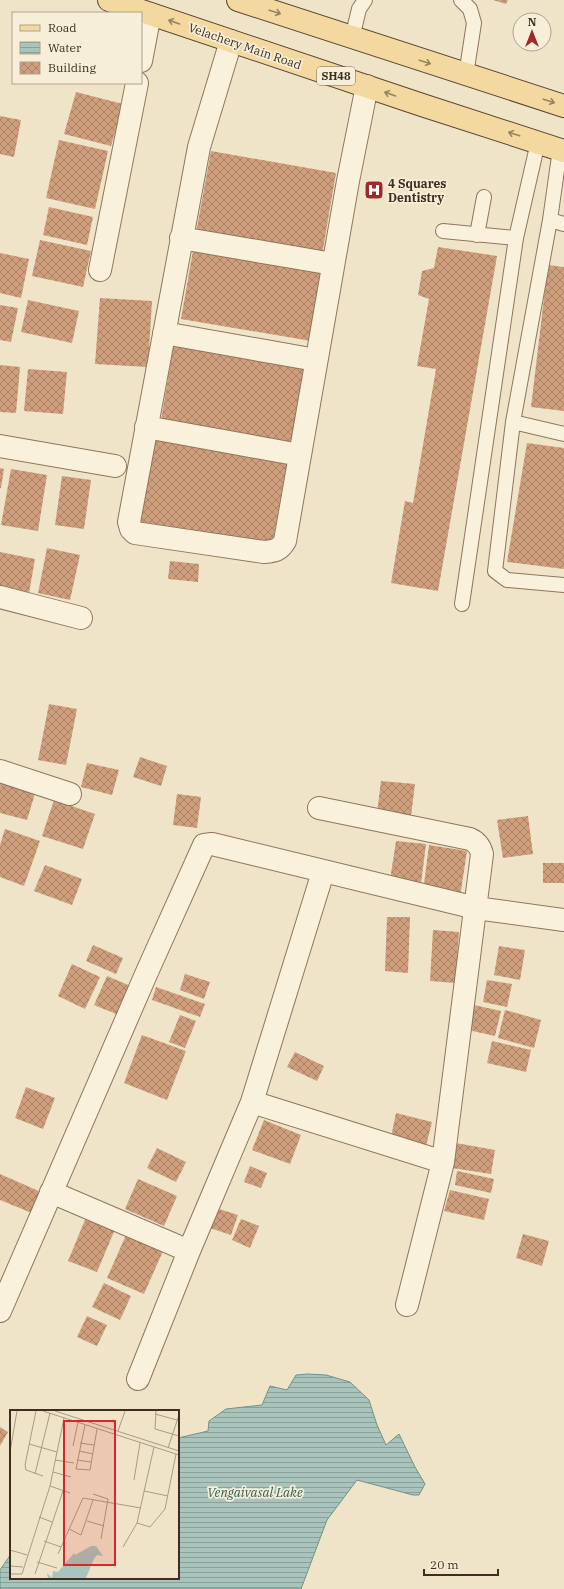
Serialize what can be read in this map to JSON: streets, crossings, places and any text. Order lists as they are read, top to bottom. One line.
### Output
{"streets":{"main road":["Velachery Main Road","SH48"]},"water":["Vengaivasal Lake"],"places":{"hospital":["4 Squares Dentistry"]},"legend":["Road","Water","Building"],"scale_bar":"20 m","north":"top"}
